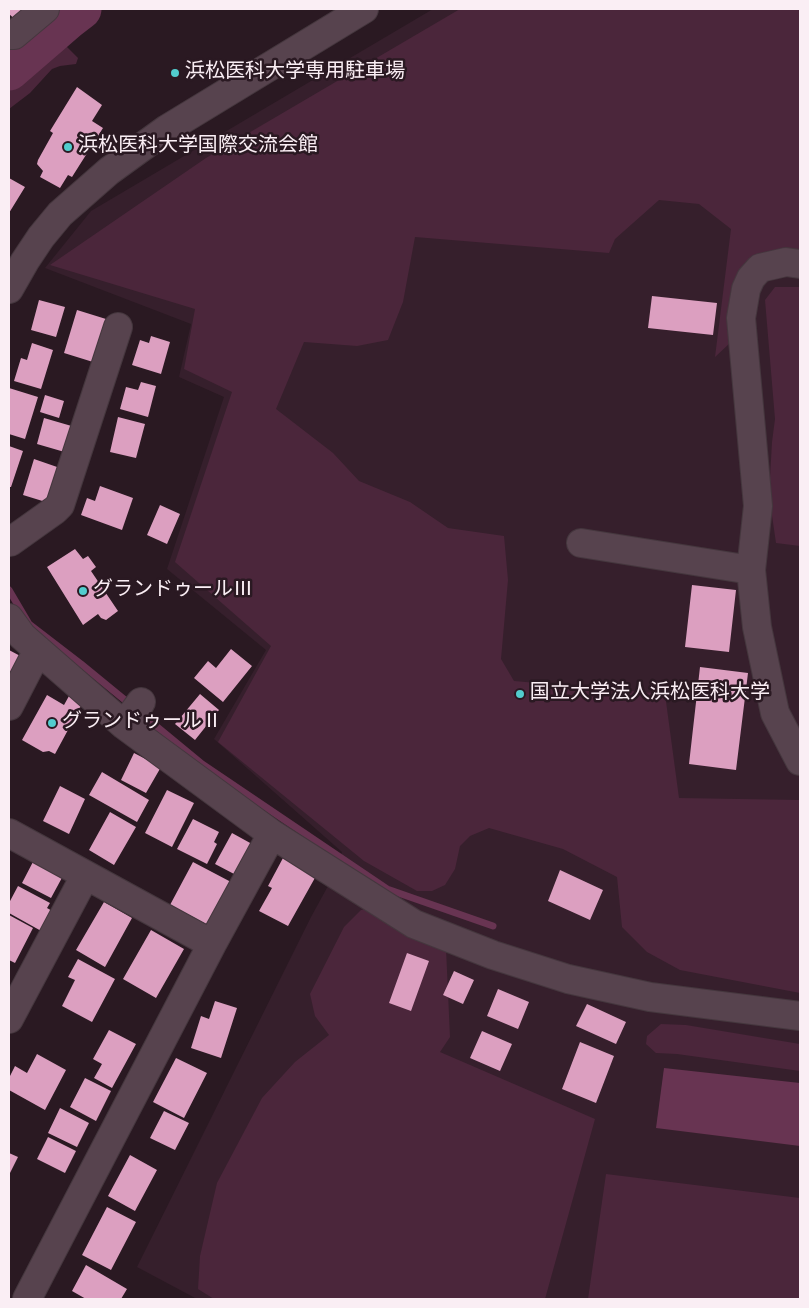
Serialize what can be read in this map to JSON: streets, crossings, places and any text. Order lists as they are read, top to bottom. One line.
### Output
{"places":["浜松医科大学専用駐車場","浜松医科大学国際交流会館","グランドゥールⅢ","国立大学法人浜松医科大学","グランドゥールⅡ"]}
